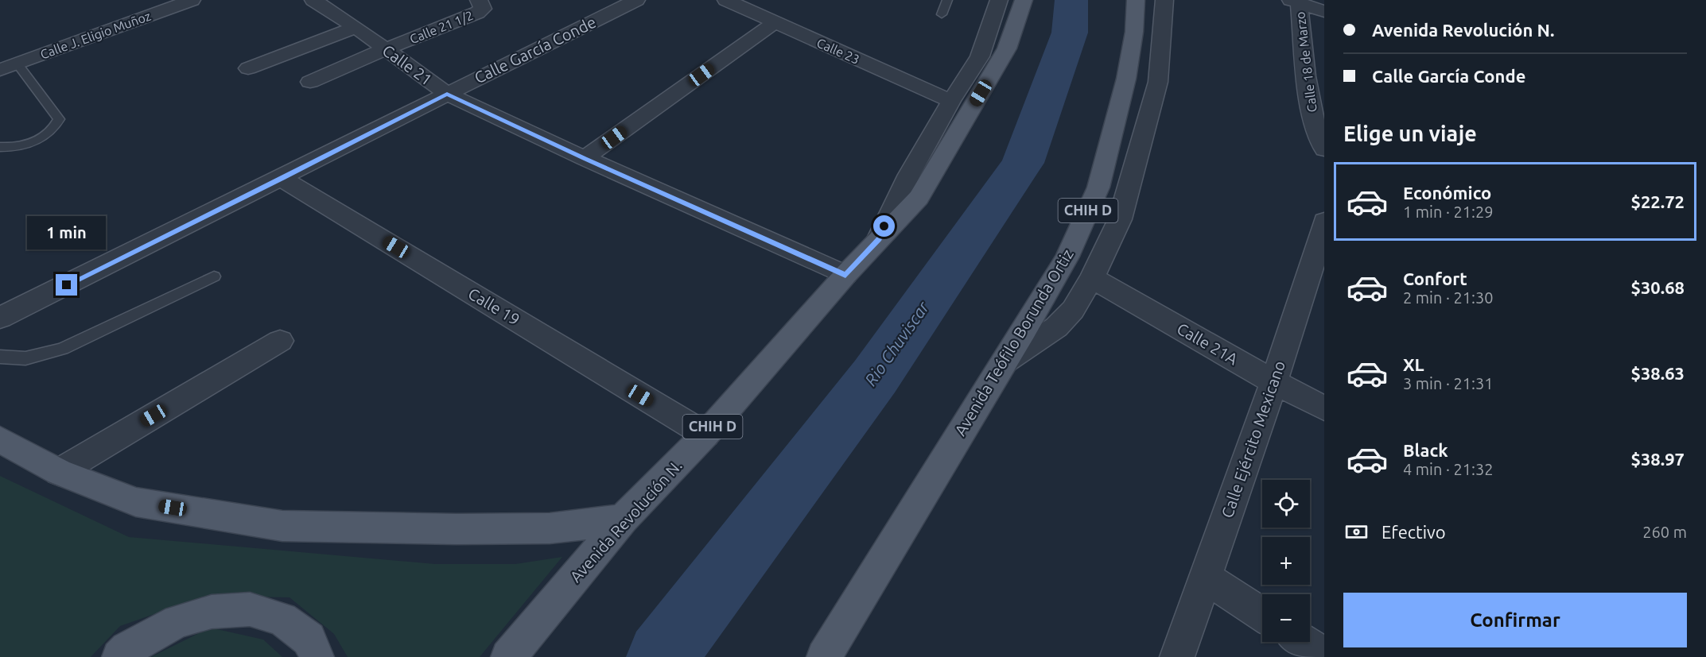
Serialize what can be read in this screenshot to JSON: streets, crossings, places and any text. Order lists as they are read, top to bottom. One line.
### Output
{"streets":{"main road":["CHIH D","Avenida Teófilo Borunda Ortiz","Avenida Revolución N."],"street":["Calle 21 1/2","Calle J. Eligio Muñoz","Calle García Conde","Calle 23","Calle 18 de Marzo","Calle 21","Calle 19","Calle 21A","Calle Ejército Mexicano"]},"crossings":[["Calle 21 1/2","Calle 21"],["Calle García Conde","Calle 21"],["Calle García Conde","Calle 19"],["Calle 21","Avenida Revolución N."],["Calle 19","Avenida Revolución N."],["Calle 21A","Calle Ejército Mexicano"]],"water":["Rio Chuviscar"],"page":{"banner":["Avenida Revolución N.","Calle García Conde"],"heading":"Elige un viaje","list":[{"name":"Económico","note":"1 min · 21:29","value":"$22.72"},{"name":"Confort","note":"2 min · 21:30","value":"$30.68"},{"name":"XL","note":"3 min · 21:31","value":"$38.63"},{"name":"Black","note":"4 min · 21:32","value":"$38.97"}],"bubble":"1 min","map_buttons":["+","−"],"pay":["Efectivo","260 m"],"buttons":"Confirmar"}}
